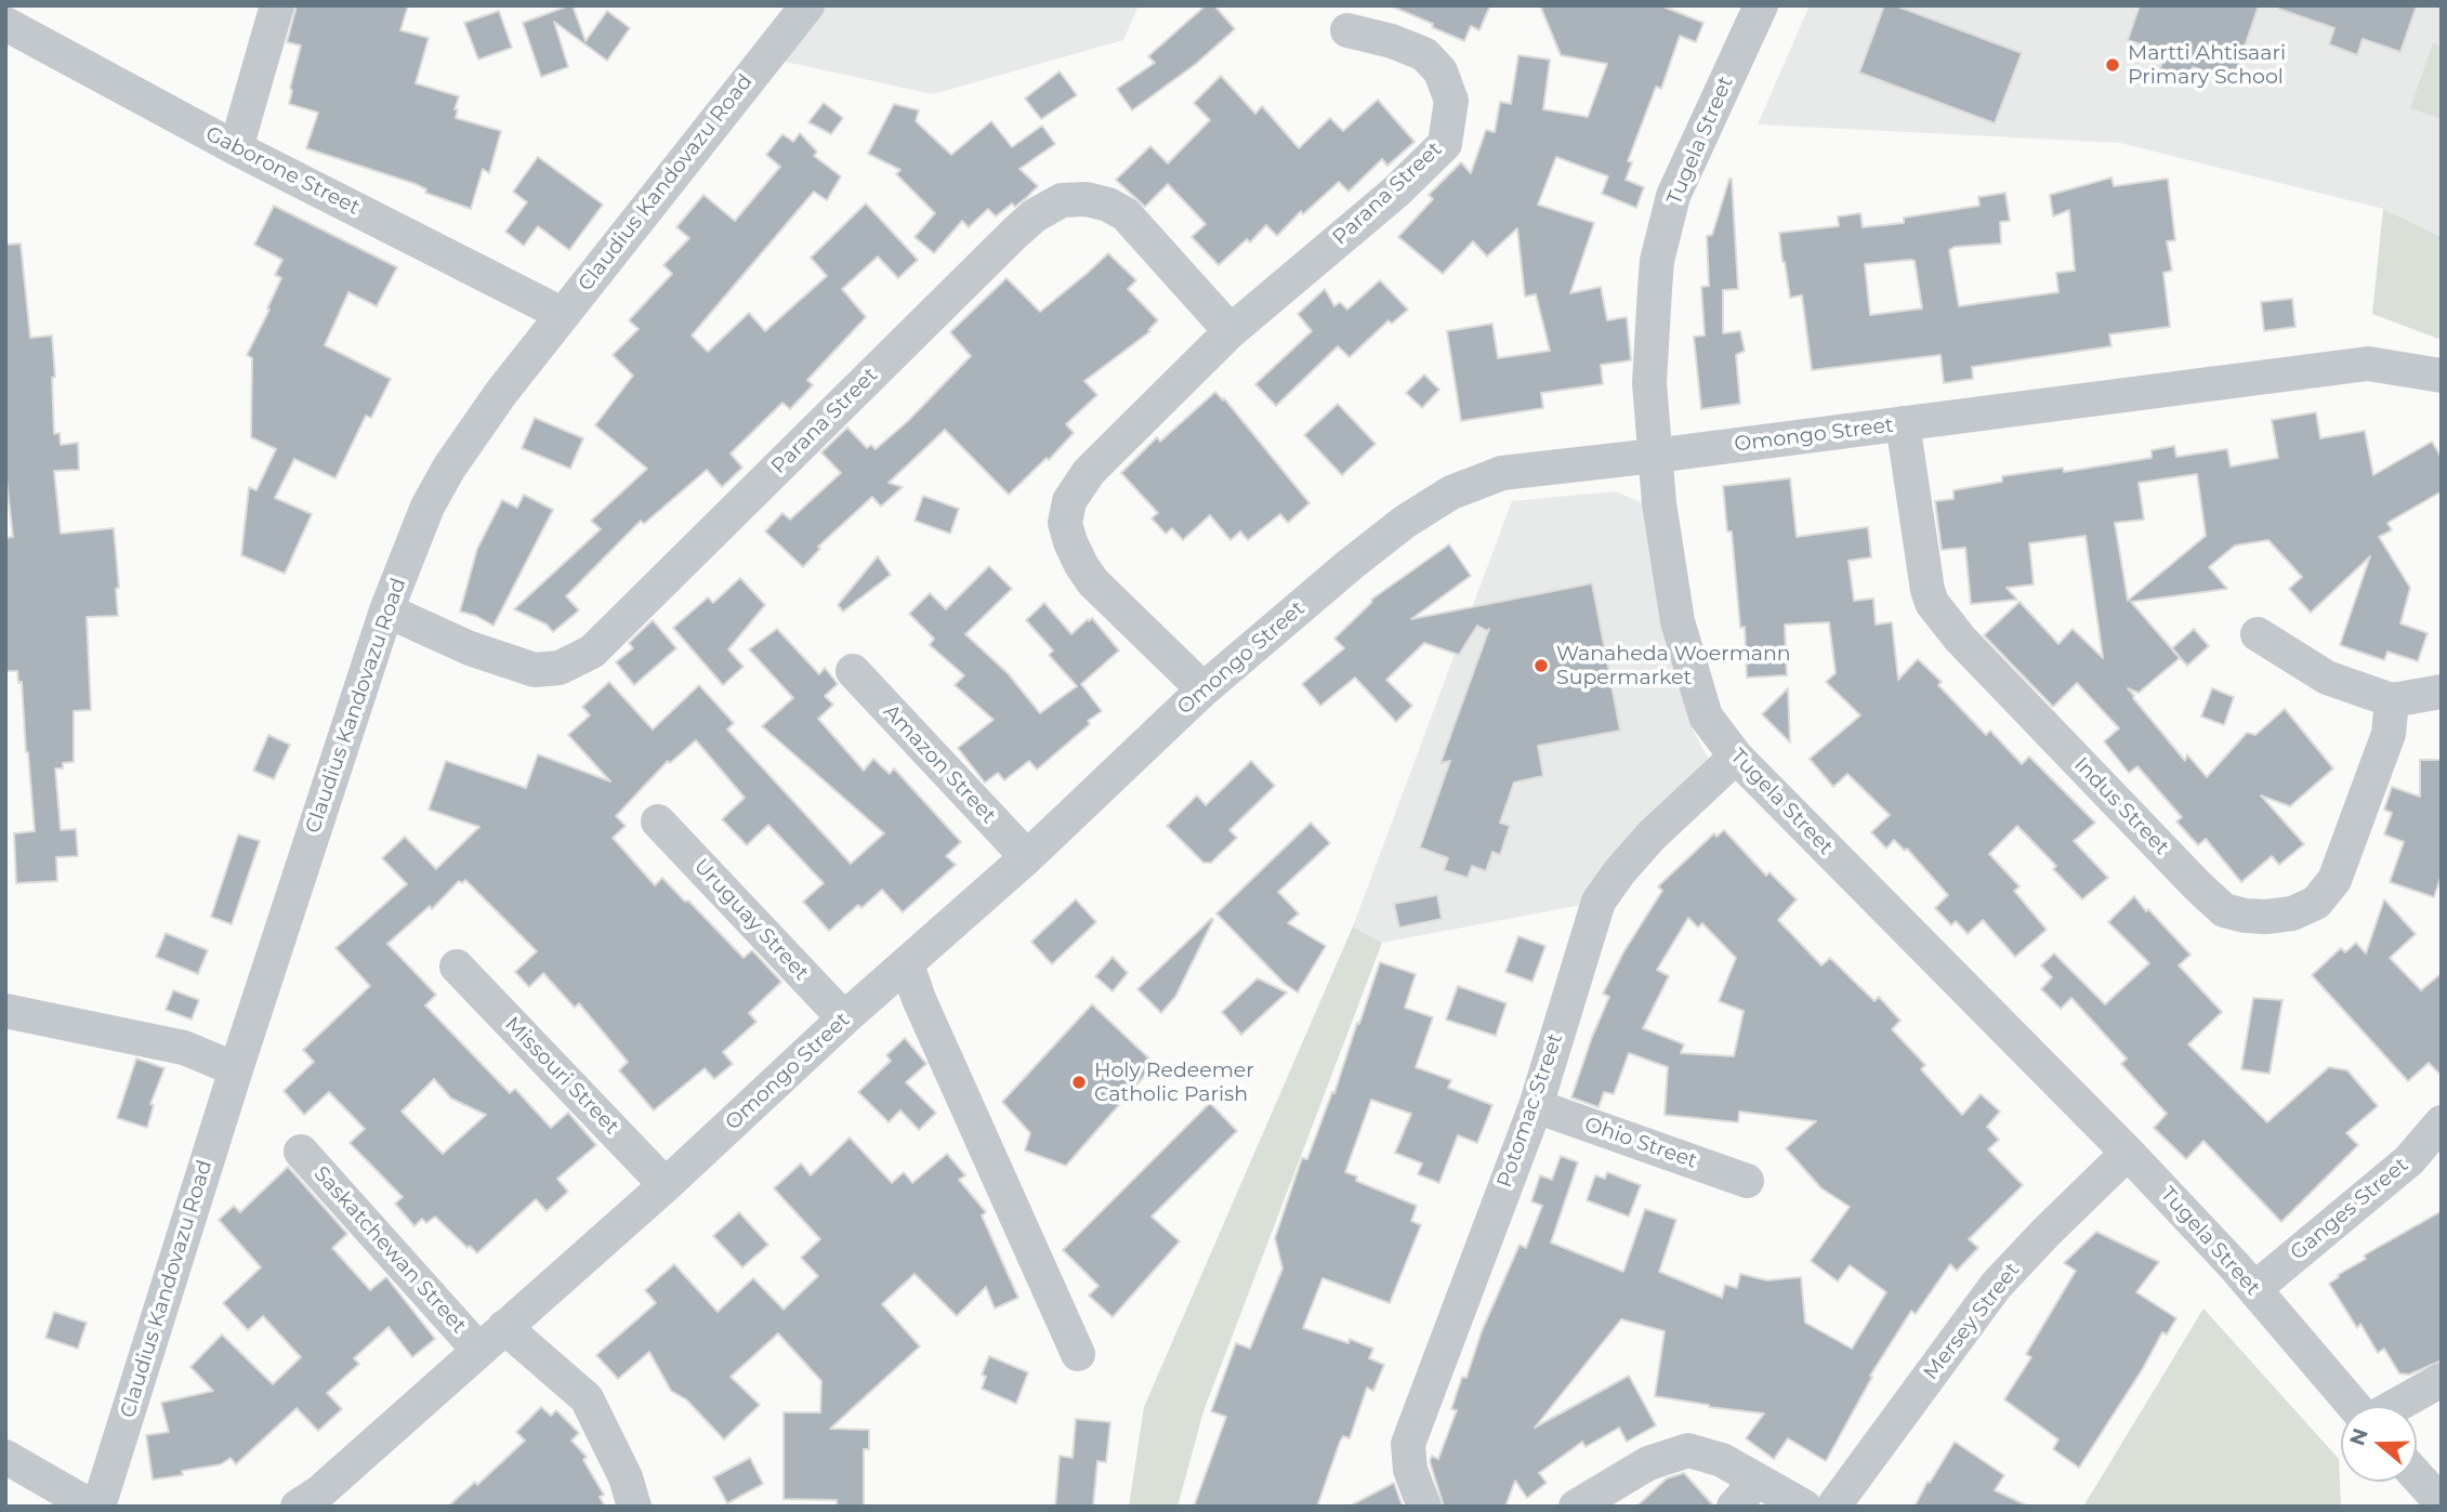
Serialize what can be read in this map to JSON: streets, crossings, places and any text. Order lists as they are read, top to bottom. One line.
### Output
{"streets":{"street":["Tugela Street","Gaborone Street","Claudius Kandovazu Road","Parana Street","Omongo Street","Amazon Street","Indus Street","Uruguay Street","Missouri Street","Potomac Street","Ohio Street","Ganges Street","Saskatchewan Street","Mersey Street"]},"crossings":[["Tugela Street","Omongo Street"],["Tugela Street","Potomac Street"],["Tugela Street","Ganges Street"],["Tugela Street","Mersey Street"],["Gaborone Street","Claudius Kandovazu Road"],["Claudius Kandovazu Road","Parana Street"],["Parana Street","Omongo Street"],["Omongo Street","Amazon Street"],["Omongo Street","Indus Street"],["Omongo Street","Uruguay Street"],["Omongo Street","Missouri Street"],["Omongo Street","Saskatchewan Street"],["Potomac Street","Ohio Street"]],"places":["Martti Ahtisaari Primary School","Wanaheda Woermann Supermarket","Holy Redeemer Catholic Parish"],"north":"left"}
